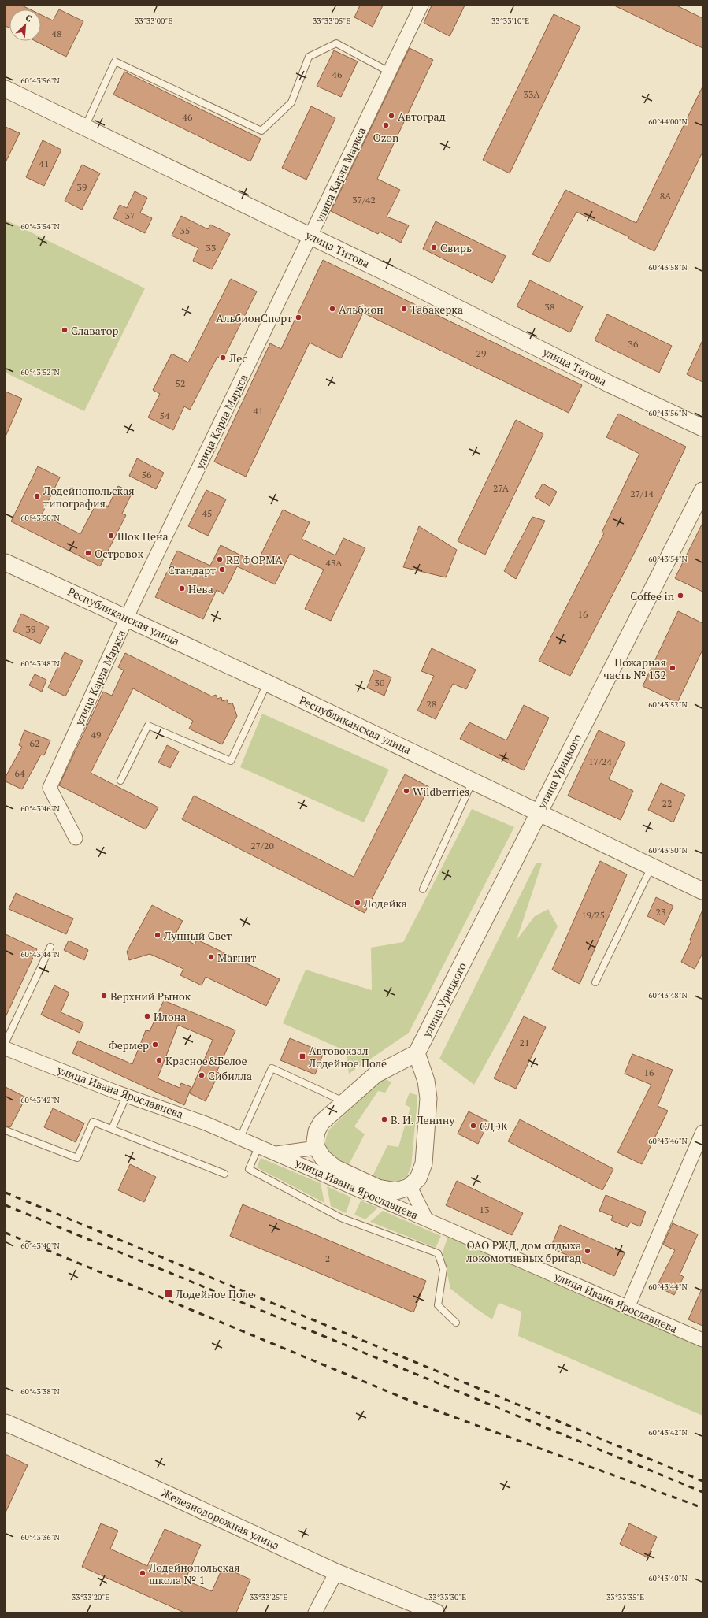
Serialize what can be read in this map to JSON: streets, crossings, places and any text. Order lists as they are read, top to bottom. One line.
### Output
{"streets":{"street":["улица Карла Маркса","улица Титова","Республиканская улица","улица Урицкого","улица Ивана Ярославцева","Железнодорожная улица"]},"crossings":[["улица Карла Маркса","улица Титова"],["улица Карла Маркса","Республиканская улица"],["Республиканская улица","улица Урицкого"]],"places":{"other":["Автоград","Ozon","Свирь","Альбион","Табакерка","АльбионСпорт","Славатор","Лес","Лодейнопольская типография","Шок Цена","Островок","RE ФОРМА","Стандарт","Нева","Coffee in","Пожарная часть № 132","Wildberries","Лодейка","Лунный Свет","Магнит","Верхний Рынок","Илона","Фермер","Красное&Белое","Сибилла","В. И. Ленину","СДЭК","ОАО РЖД, дом отдыха локомотивных бригад","Лодейнопольская школа № 1"],"transit":["Автовокзал Лодейное Поле","Лодейное Поле"]},"house_numbers":["48","46","33А","46","41","39","8А","37/42","37","35","33","38","36","29","52","41","54","56","27А","27/14","45","43А","16","39","30","28","49","62","17/24","64","22","27/20","23","19/25","21","16","13","2"],"north":"top right","coordinates":["33°33'00\"E","33°33'05\"E","33°33'10\"E","60°43'56\"N","60°44'00\"N","60°43'54\"N","60°43'58\"N","60°43'52\"N","60°43'50\"N","60°43'48\"N","60°43'46\"N","60°43'44\"N","60°43'42\"N","60°43'40\"N","60°43'38\"N","60°43'36\"N","33°33'20\"E","33°33'25\"E","33°33'30\"E","33°33'35\"E"]}
